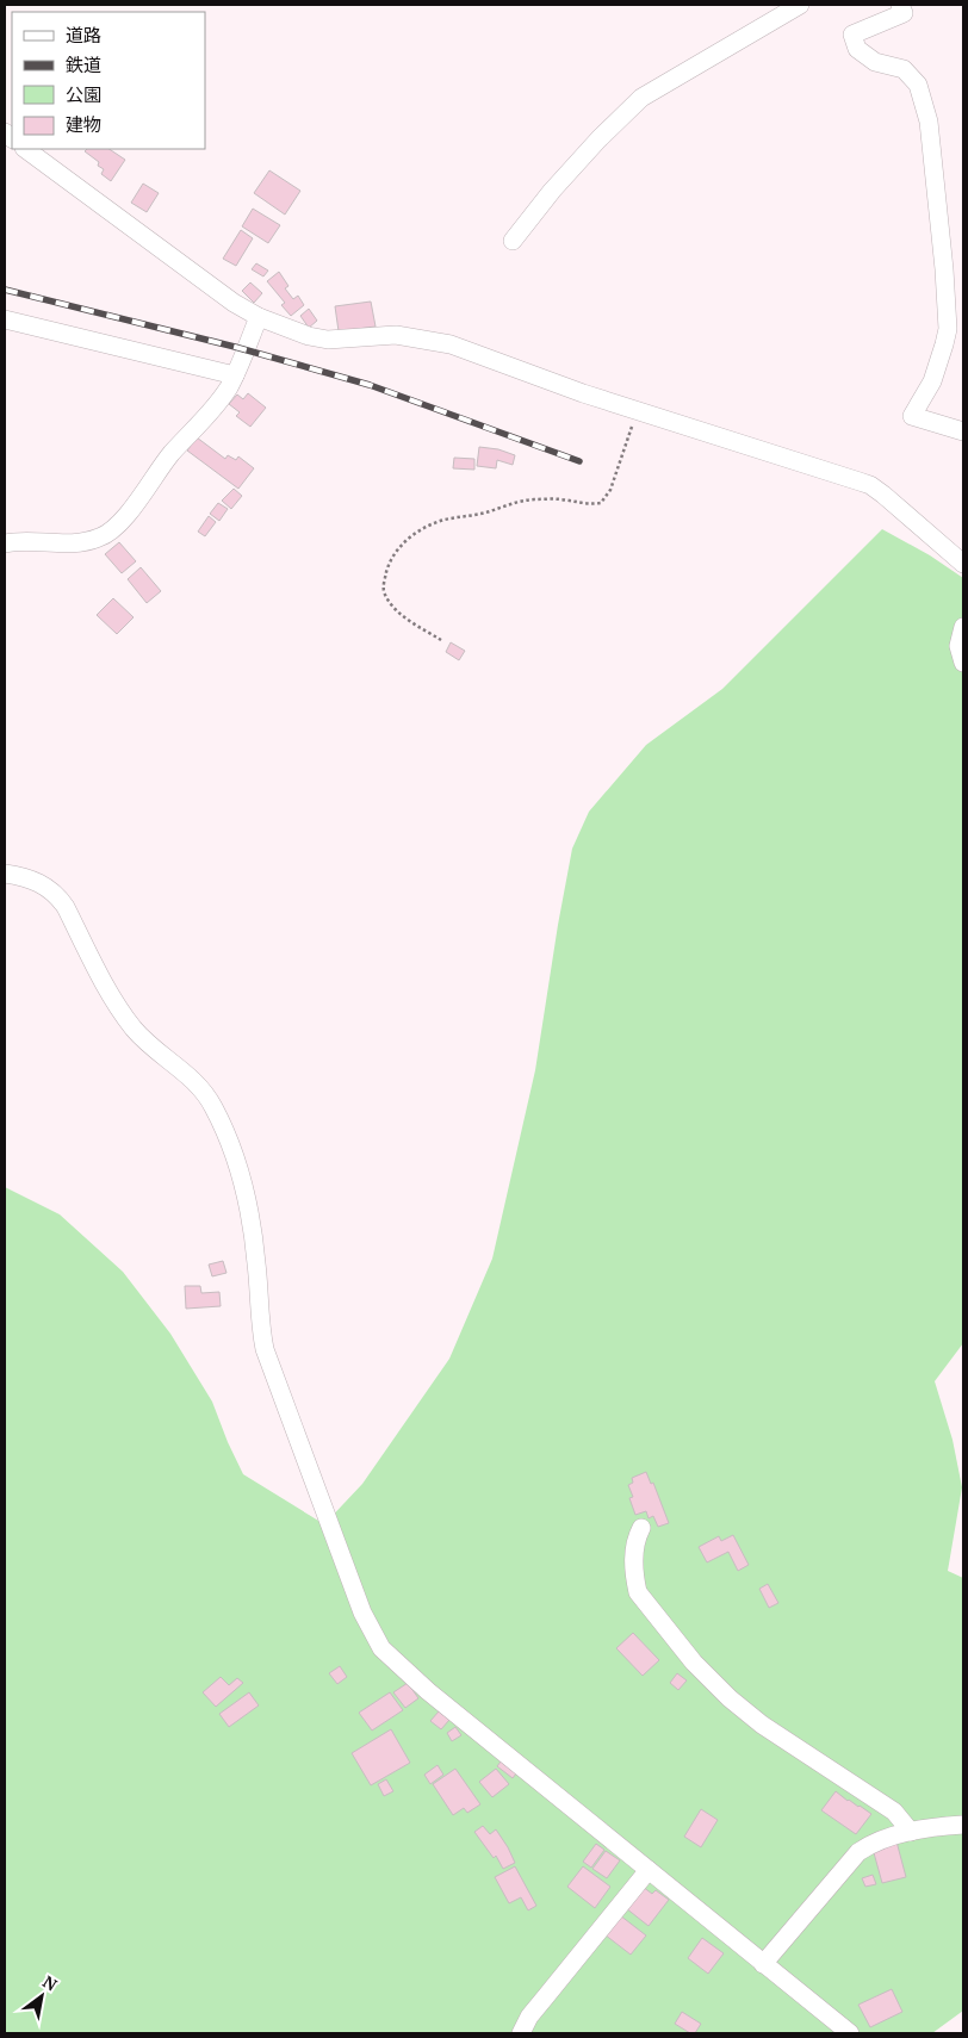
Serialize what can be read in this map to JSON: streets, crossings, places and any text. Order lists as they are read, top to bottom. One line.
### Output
{"legend":["道路","鉄道","公園","建物"],"north":"top right"}
